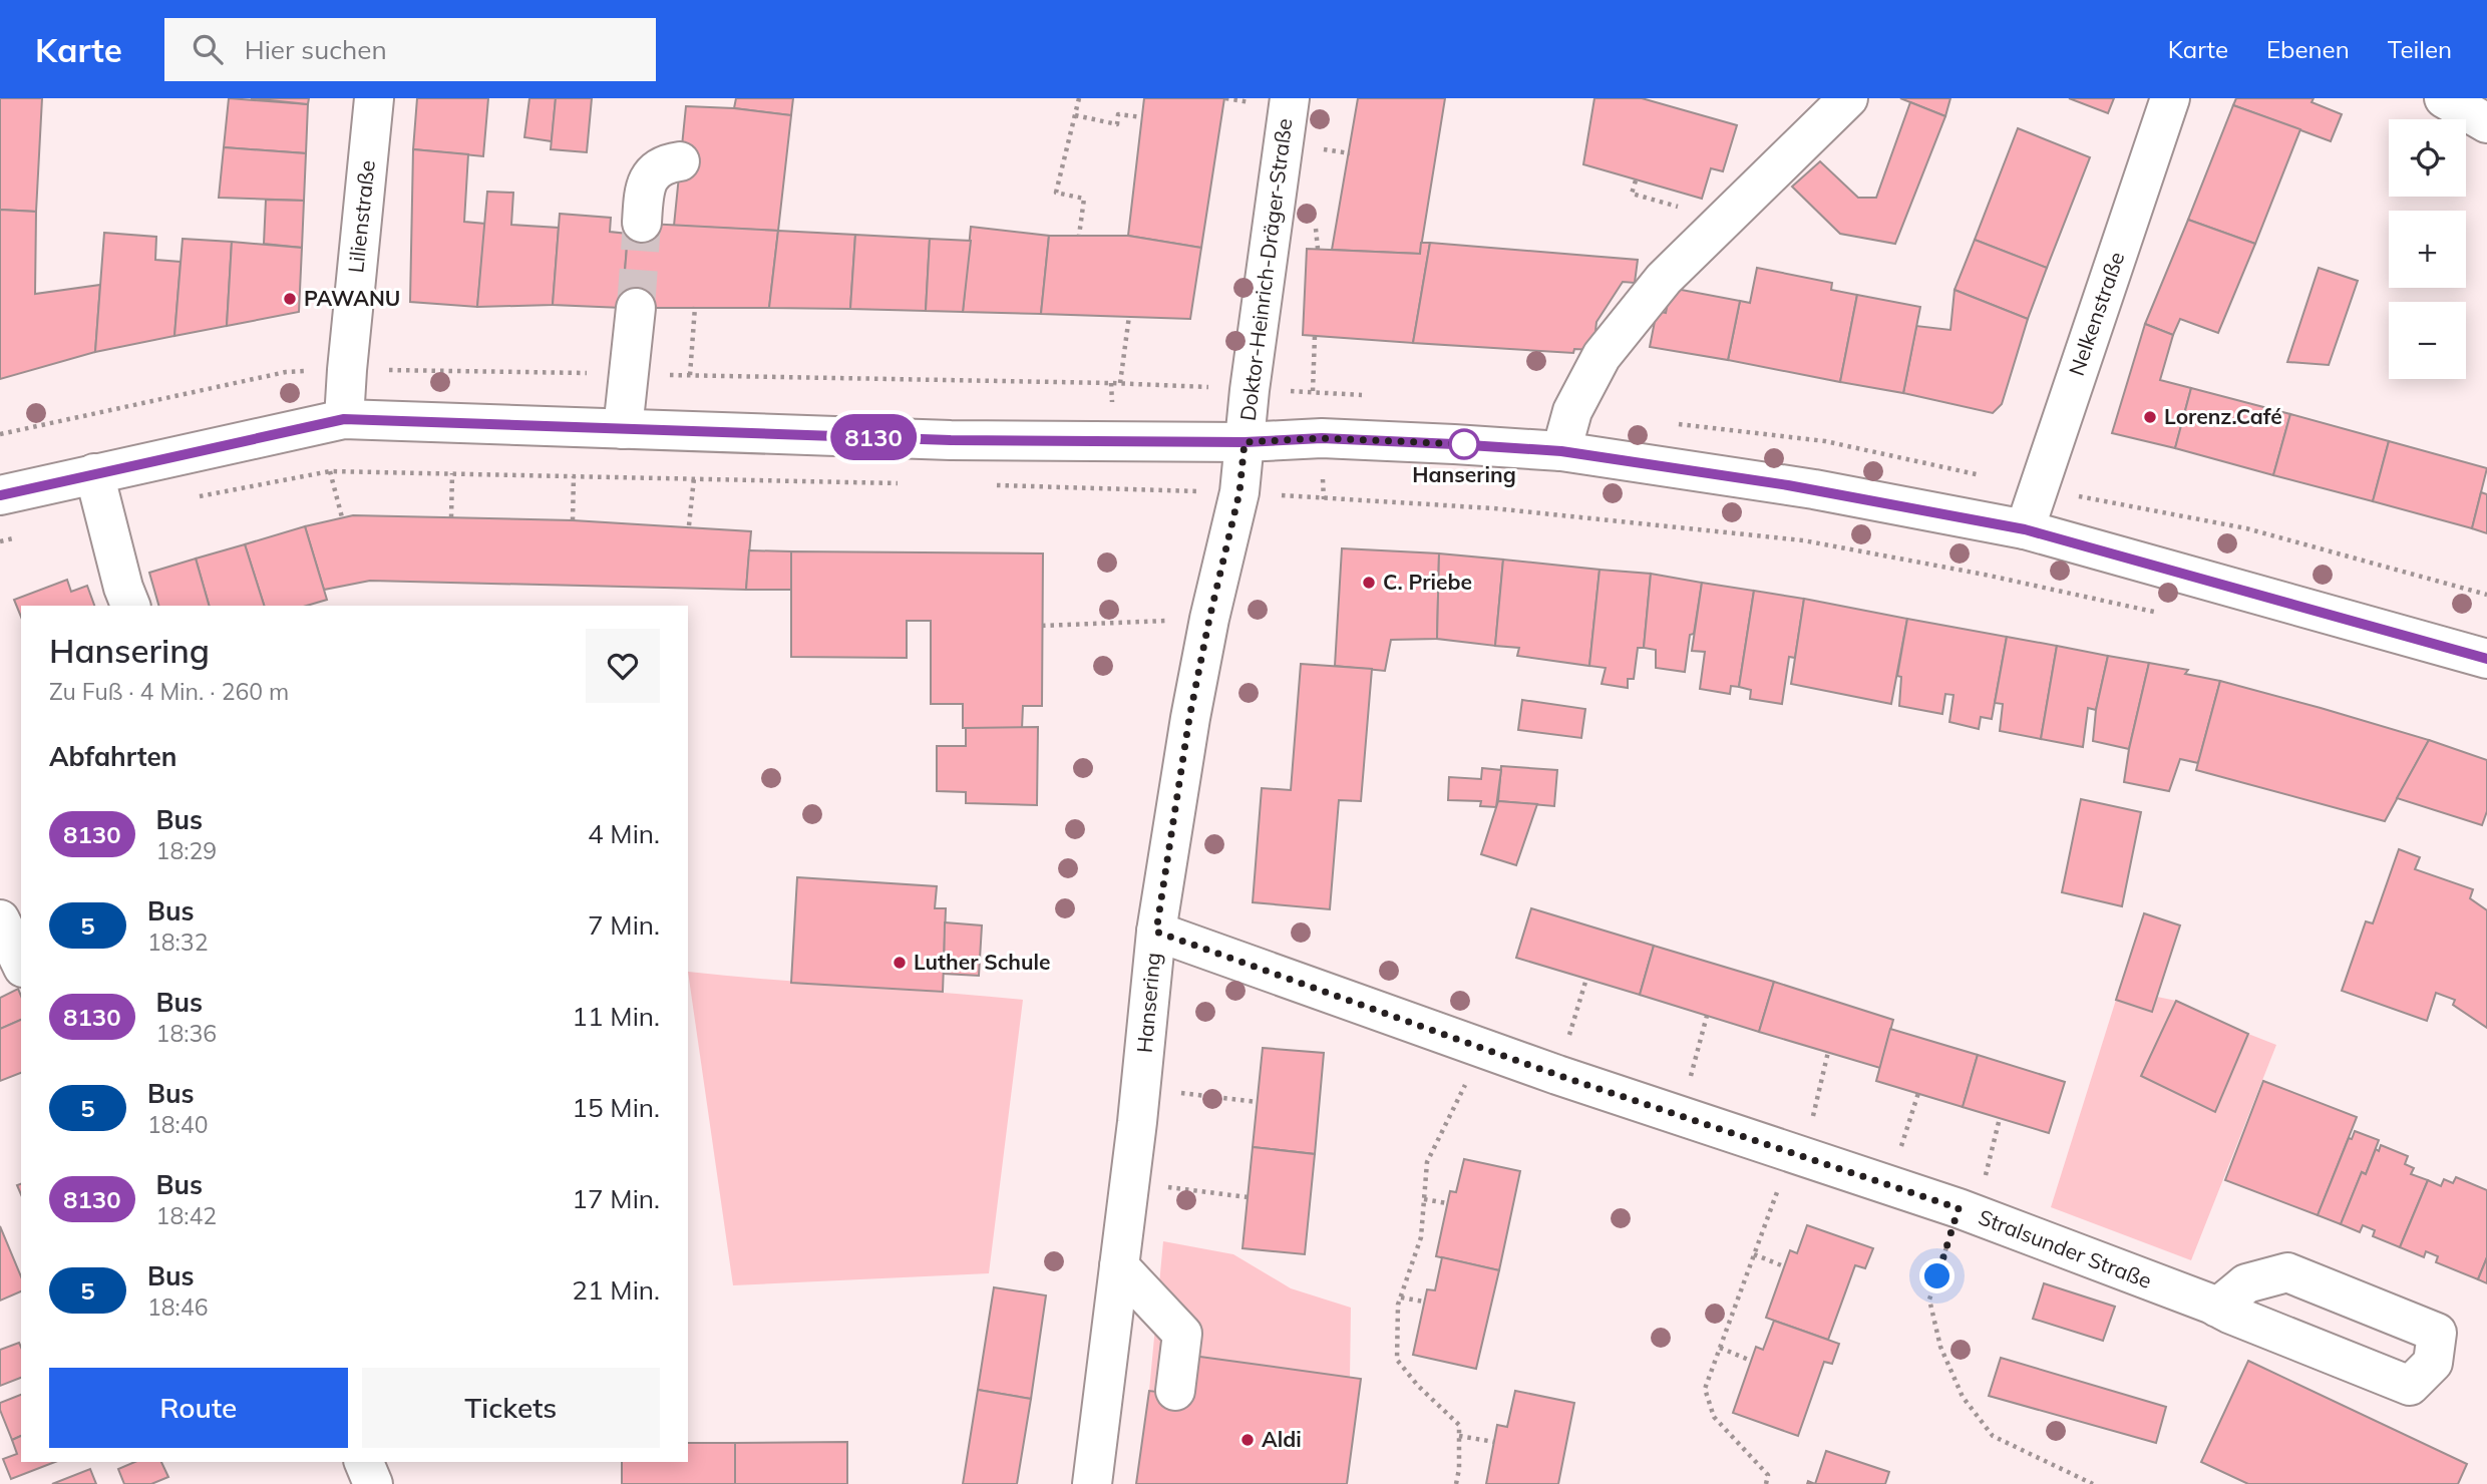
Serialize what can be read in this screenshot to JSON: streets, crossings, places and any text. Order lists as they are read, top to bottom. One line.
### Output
{"streets":{"street":["Lilienstraße","Doktor-Heinrich-Dräger-Straße","Nelkenstraße","Hansering","Stralsunder Straße"]},"crossings":[["Doktor-Heinrich-Dräger-Straße","Hansering"],["Hansering","Stralsunder Straße"]],"places":["PAWANU","Lorenz.Café","Hansering","C. Priebe","Luther Schule","Aldi"],"lines":["bus line 8130"],"page":{"header":"Karte","search":"Hier suchen","nav":["Karte","Ebenen","Teilen"],"on_map":"8130","map_buttons":["+","−"],"heading":[["Hansering","Zu Fuß · 4 Min. · 260 m"],"Abfahrten"],"list":[{"mark":"8130","name":"Bus","note":"18:29","value":"4 Min."},{"mark":"5","name":"Bus","note":"18:32","value":"7 Min."},{"mark":"8130","name":"Bus","note":"18:36","value":"11 Min."},{"mark":"5","name":"Bus","note":"18:40","value":"15 Min."},{"mark":"8130","name":"Bus","note":"18:42","value":"17 Min."},{"mark":"5","name":"Bus","note":"18:46","value":"21 Min."}],"buttons":["Route","Tickets"]}}
